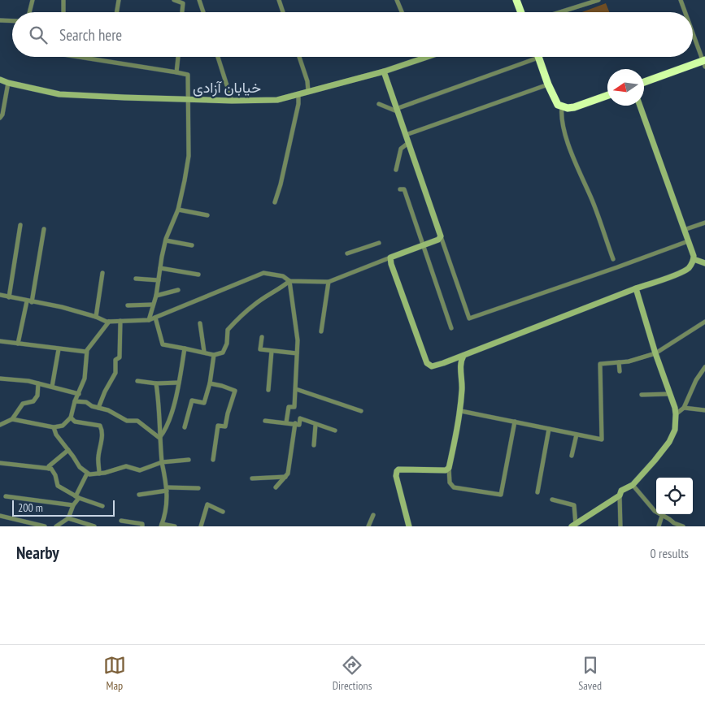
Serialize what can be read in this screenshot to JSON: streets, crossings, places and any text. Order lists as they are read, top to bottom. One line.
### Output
{"streets":{"street":["خیابان آزادی"]},"scale_bar":"200 m","north":"left","page":{"search":"Search here","scale":"200 m","heading":["Nearby","0 results"],"nav":["Map","Directions","Saved"]}}
